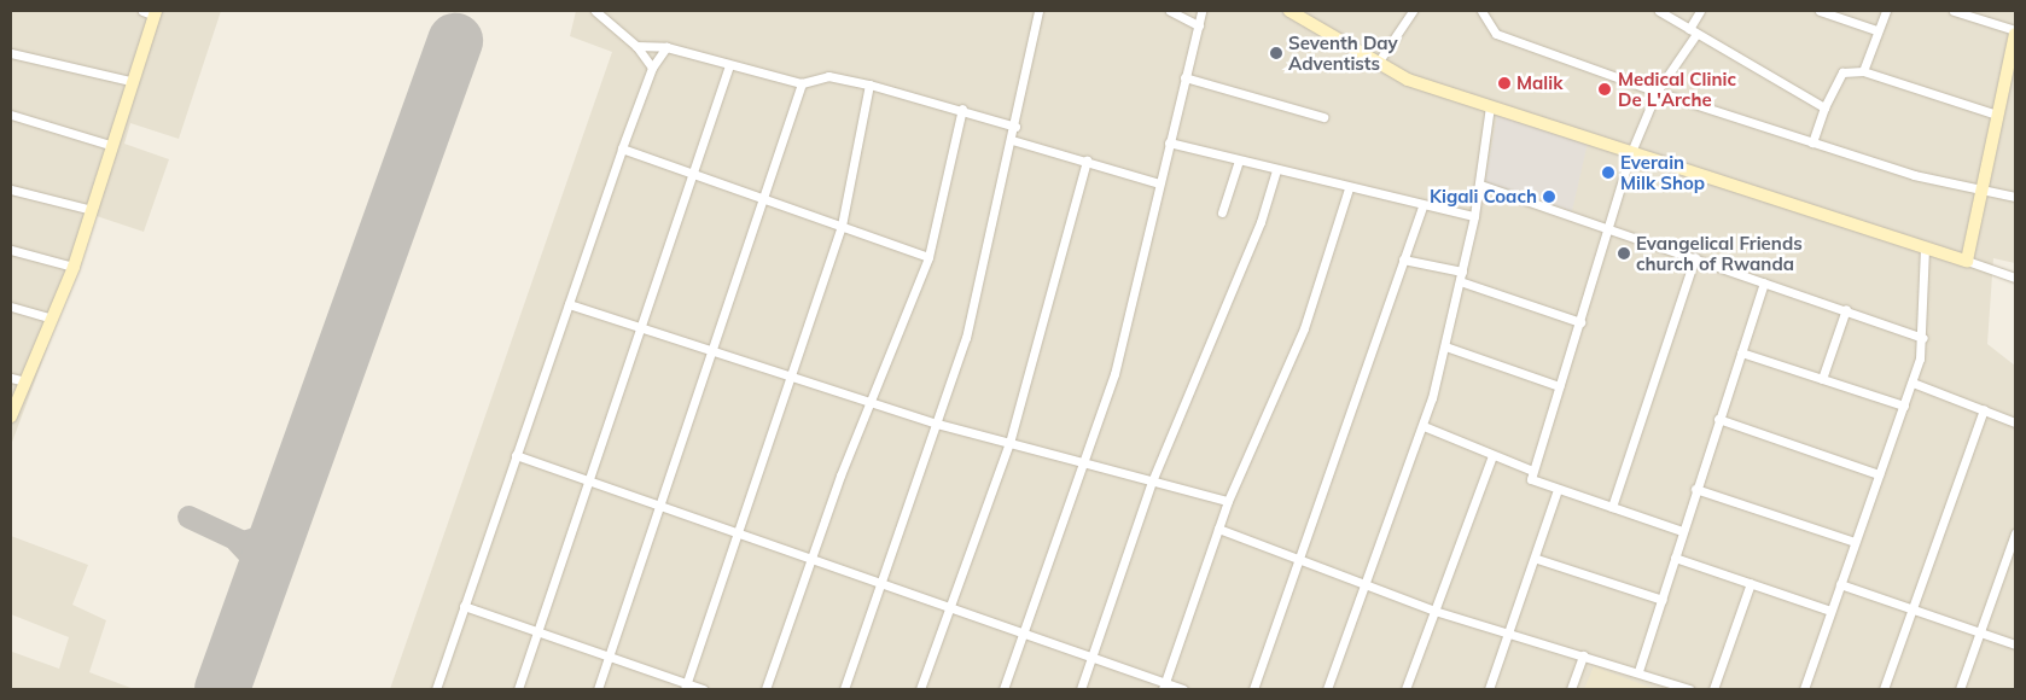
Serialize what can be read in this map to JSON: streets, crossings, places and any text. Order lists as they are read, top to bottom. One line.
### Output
{"places":["Seventh Day Adventists","Malik","Medical Clinic De L'Arche","Everain Milk Shop","Kigali Coach","Evangelical Friends church of Rwanda"]}
